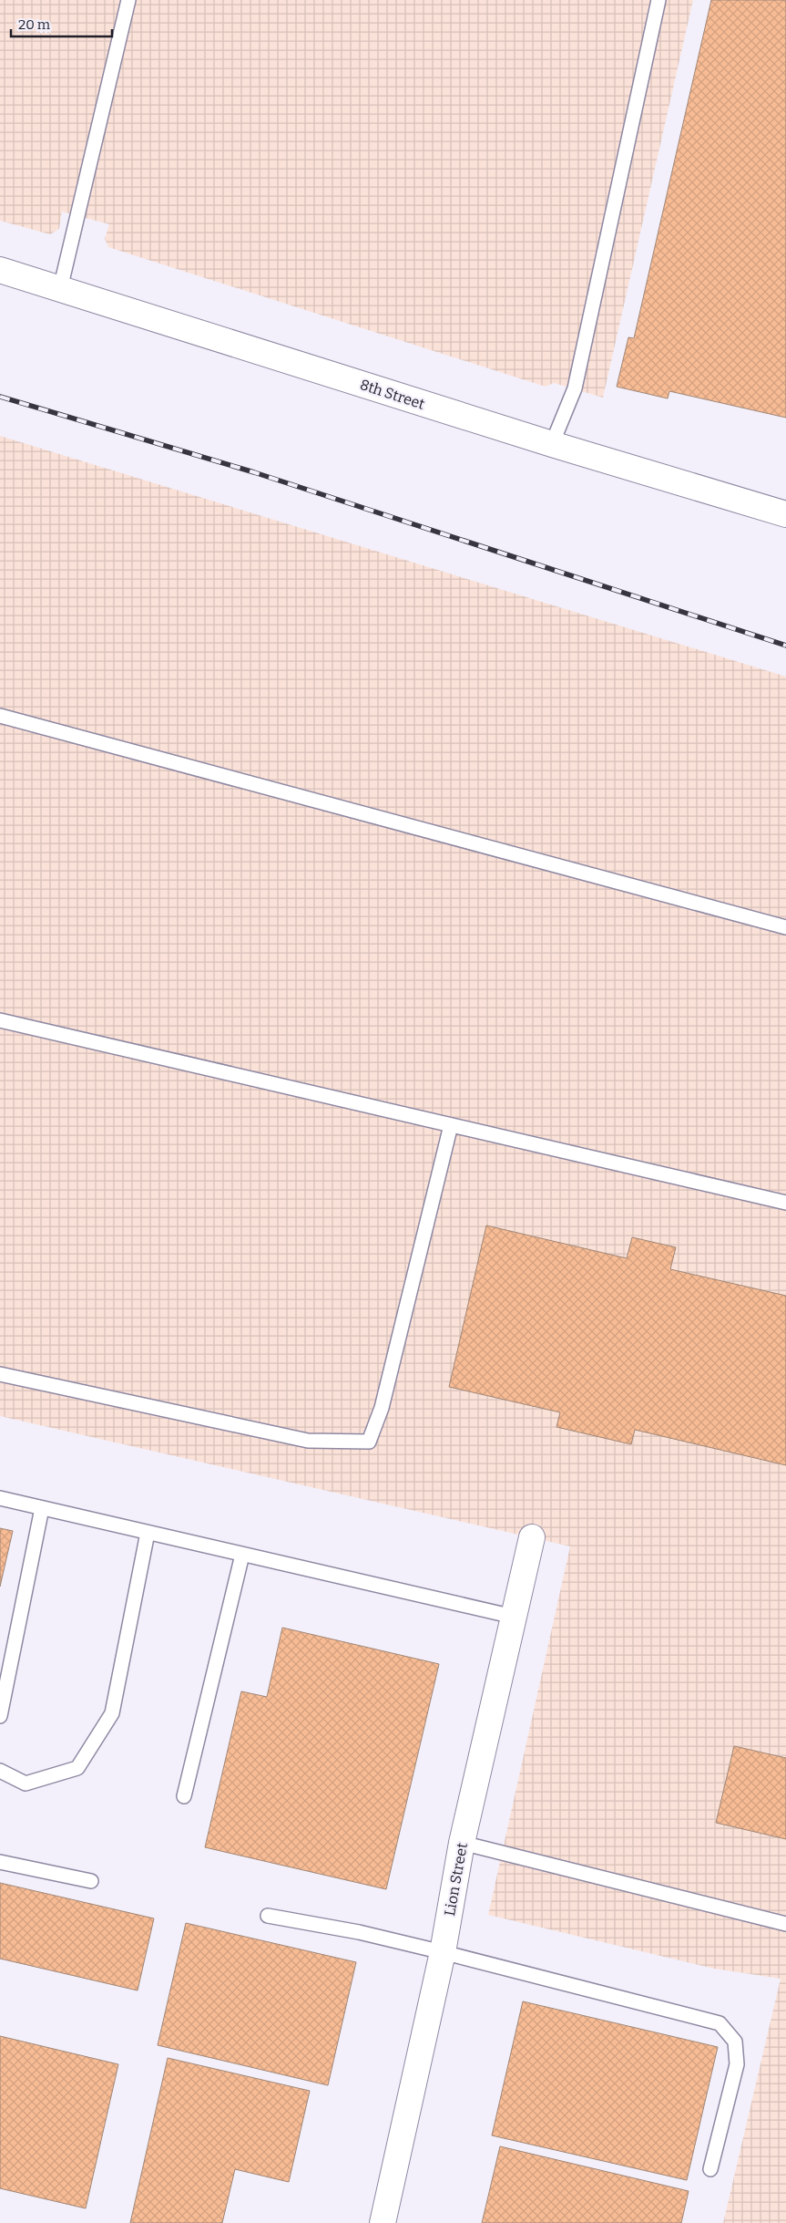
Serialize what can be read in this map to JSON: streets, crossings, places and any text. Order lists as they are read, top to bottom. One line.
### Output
{"streets":{"street":["8th Street","Lion Street"]},"scale_bar":"20 m"}
